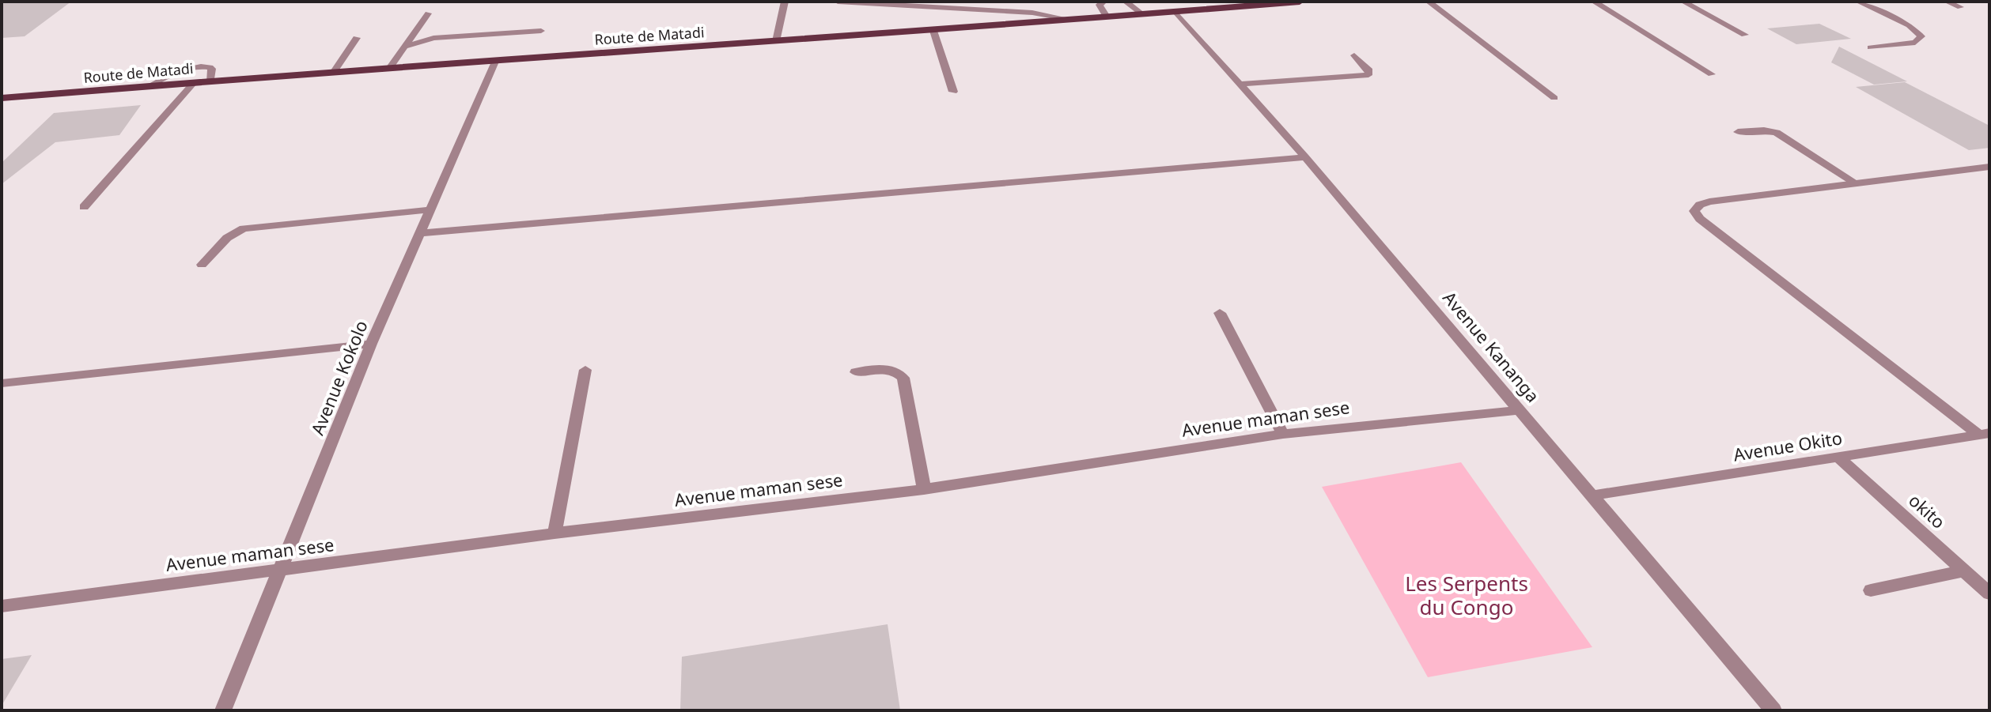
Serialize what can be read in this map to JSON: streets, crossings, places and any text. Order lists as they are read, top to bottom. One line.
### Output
{"streets":{"main road":["Route de Matadi"],"street":["Avenue Kananga","Avenue Kokolo","Avenue maman sese","Avenue Okito","okito"]},"crossings":[["Route de Matadi","Avenue Kananga"],["Route de Matadi","Avenue Kokolo"],["Avenue Kananga","Avenue maman sese"],["Avenue Kananga","Avenue Okito"],["Avenue Kokolo","Avenue maman sese"],["Avenue Okito","okito"]],"parks":["Les Serpents du Congo"]}
